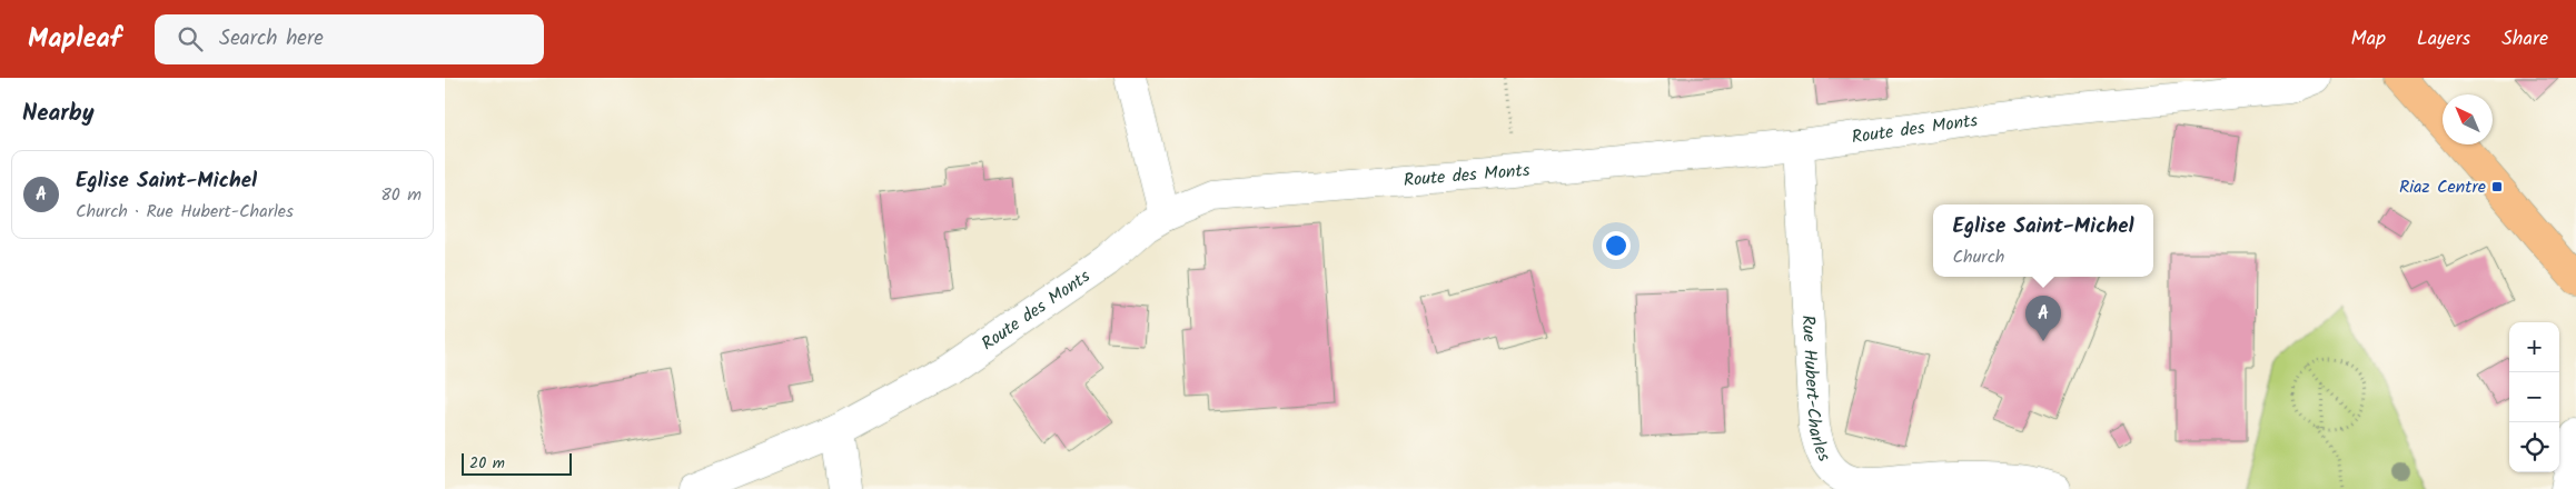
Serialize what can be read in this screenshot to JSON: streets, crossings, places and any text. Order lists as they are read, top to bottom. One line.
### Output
{"streets":{"street":["Route des Monts","Rue Hubert-Charles"]},"crossings":[["Route des Monts","Rue Hubert-Charles"]],"places":{"transit":["Riaz Centre"]},"scale_bar":"20 m","north":"top left","page":{"header":"Mapleaf","search":"Search here","nav":["Map","Layers","Share"],"heading":"Nearby","list":[{"mark":"A","name":"Eglise Saint-Michel","note":"Church · Rue Hubert-Charles","value":"80 m"}],"popup":["Eglise Saint-Michel","Church"],"pins":"A","map_buttons":["+","−"],"scale":"20 m"}}
